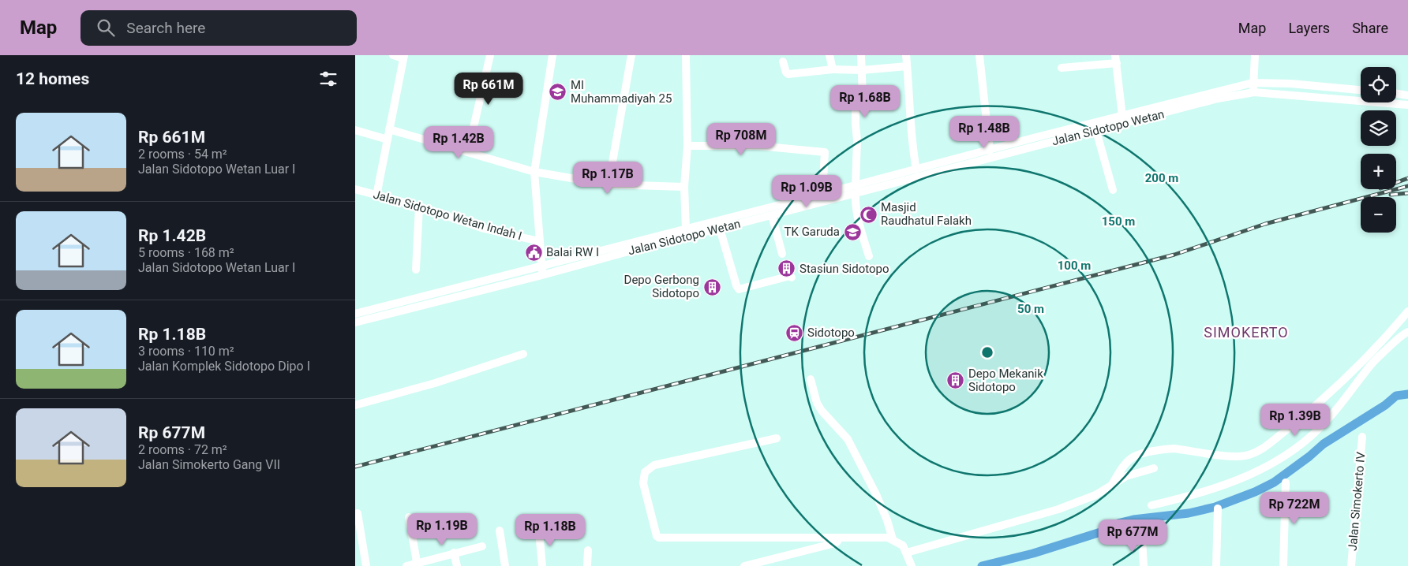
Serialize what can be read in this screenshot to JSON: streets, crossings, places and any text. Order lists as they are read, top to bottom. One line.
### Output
{"streets":{"street":["Jalan Sidotopo Wetan","Jalan Sidotopo Wetan Indah I","Jalan Simokerto IV"]},"districts":["SIMOKERTO"],"places":{"school or university":["MI Muhammadiyah 25","TK Garuda"],"mosque":["Masjid Raudhatul Falakh"],"public building":["Balai RW I"],"building":["Stasiun Sidotopo","Depo Gerbong Sidotopo","Depo Mekanik Sidotopo"],"station":["Sidotopo"]},"page":{"header":"Map","search":"Search here","nav":["Map","Layers","Share"],"heading":"12 homes","map_buttons":["+","−"],"price":["Rp 661M","Rp 1.68B","Rp 1.48B","Rp 708M","Rp 1.42B","Rp 1.17B","Rp 1.09B","Rp 1.39B","Rp 722M","Rp 1.19B","Rp 1.18B","Rp 677M"],"list":[{"name":"Rp 661M","note":"2 rooms · 54 m² · Jalan Sidotopo Wetan Luar I"},{"name":"Rp 1.42B","note":"5 rooms · 168 m² · Jalan Sidotopo Wetan Luar I"},{"name":"Rp 1.18B","note":"3 rooms · 110 m² · Jalan Komplek Sidotopo Dipo I"},{"name":"Rp 677M","note":"2 rooms · 72 m² · Jalan Simokerto Gang VII"}]},"rings":["200 m","150 m","100 m","50 m"]}
